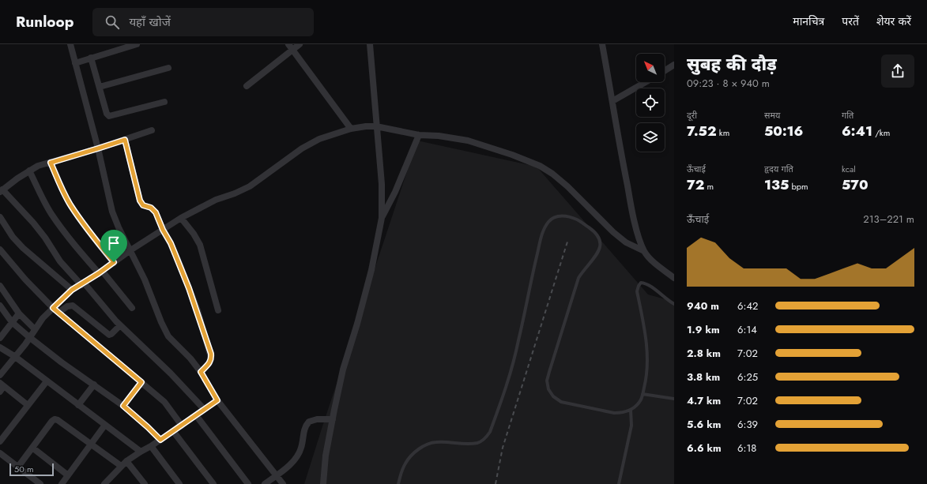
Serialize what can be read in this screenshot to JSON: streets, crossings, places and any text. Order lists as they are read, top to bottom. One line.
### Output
{"scale_bar":"50 m","north":"top left","page":{"header":"Runloop","search":"यहाँ खोजें","nav":["मानचित्र","परतें","शेयर करें"],"heading":["सुबह की दौड़","09:23 · 8 × 940 m"],"stats":[["दूरी","7.52 km"],["समय","50:16"],["गति","6:41 /km"],["ऊँचाई","72 m"],["हृदय गति","135 bpm"],["kcal","570"]],"chart":["ऊँचाई","213–221 m"],"list":[{"name":"940 m","note":"6:42"},{"name":"1.9 km","note":"6:14"},{"name":"2.8 km","note":"7:02"},{"name":"3.8 km","note":"6:25"},{"name":"4.7 km","note":"7:02"},{"name":"5.6 km","note":"6:39"},{"name":"6.6 km","note":"6:18"}],"scale":"50 m"}}
